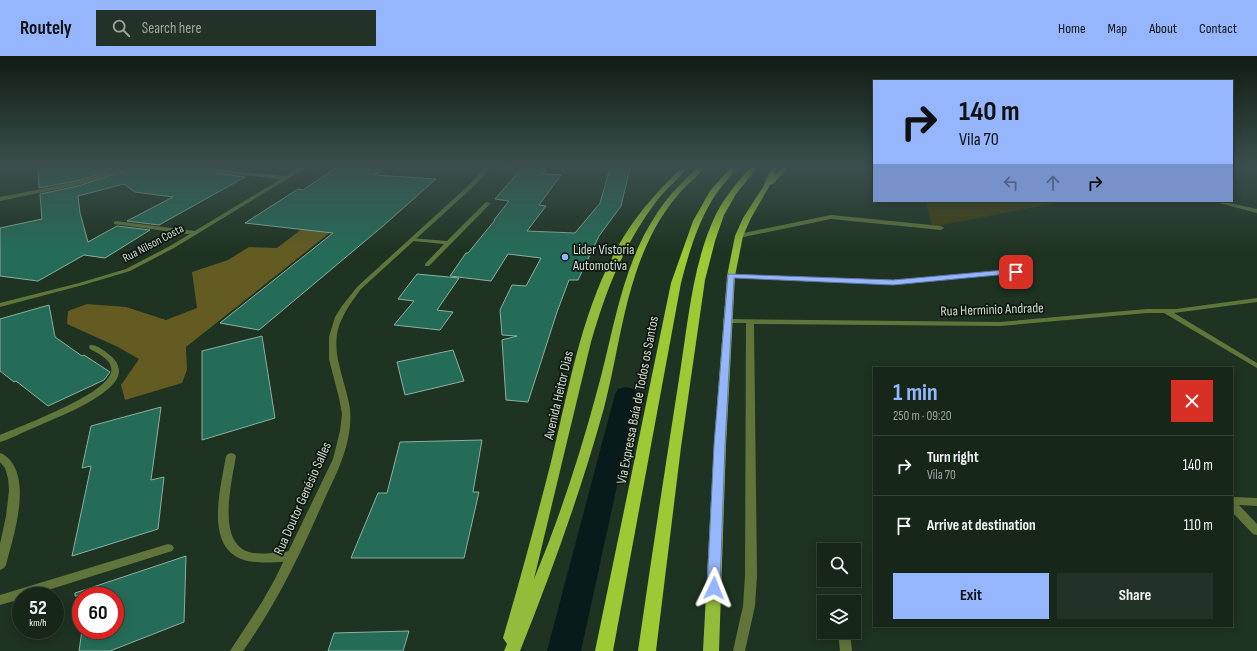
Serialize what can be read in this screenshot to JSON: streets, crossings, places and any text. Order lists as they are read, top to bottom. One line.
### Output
{"streets":{"highway":["Via Expressa Baía de Todos os Santos"],"main road":["Avenida Heitor Dias"],"street":["Rua Nilson Costa","Rua Herminio Andrade","Rua Doutor Genésio Salles"]},"places":["Lider Vistoria Automotiva"],"page":{"header":"Routely","search":"Search here","nav":["Home","Map","About","Contact"],"turn":["140 m","Vila 70"],"heading":["1 min","250 m · 09:20"],"list":[{"name":"Turn right","note":"Vila 70","value":"140 m"},{"name":"Arrive at destination","value":"110 m"}],"buttons":["Exit","Share"],"speed":"52 km/h","limit":"60"}}
